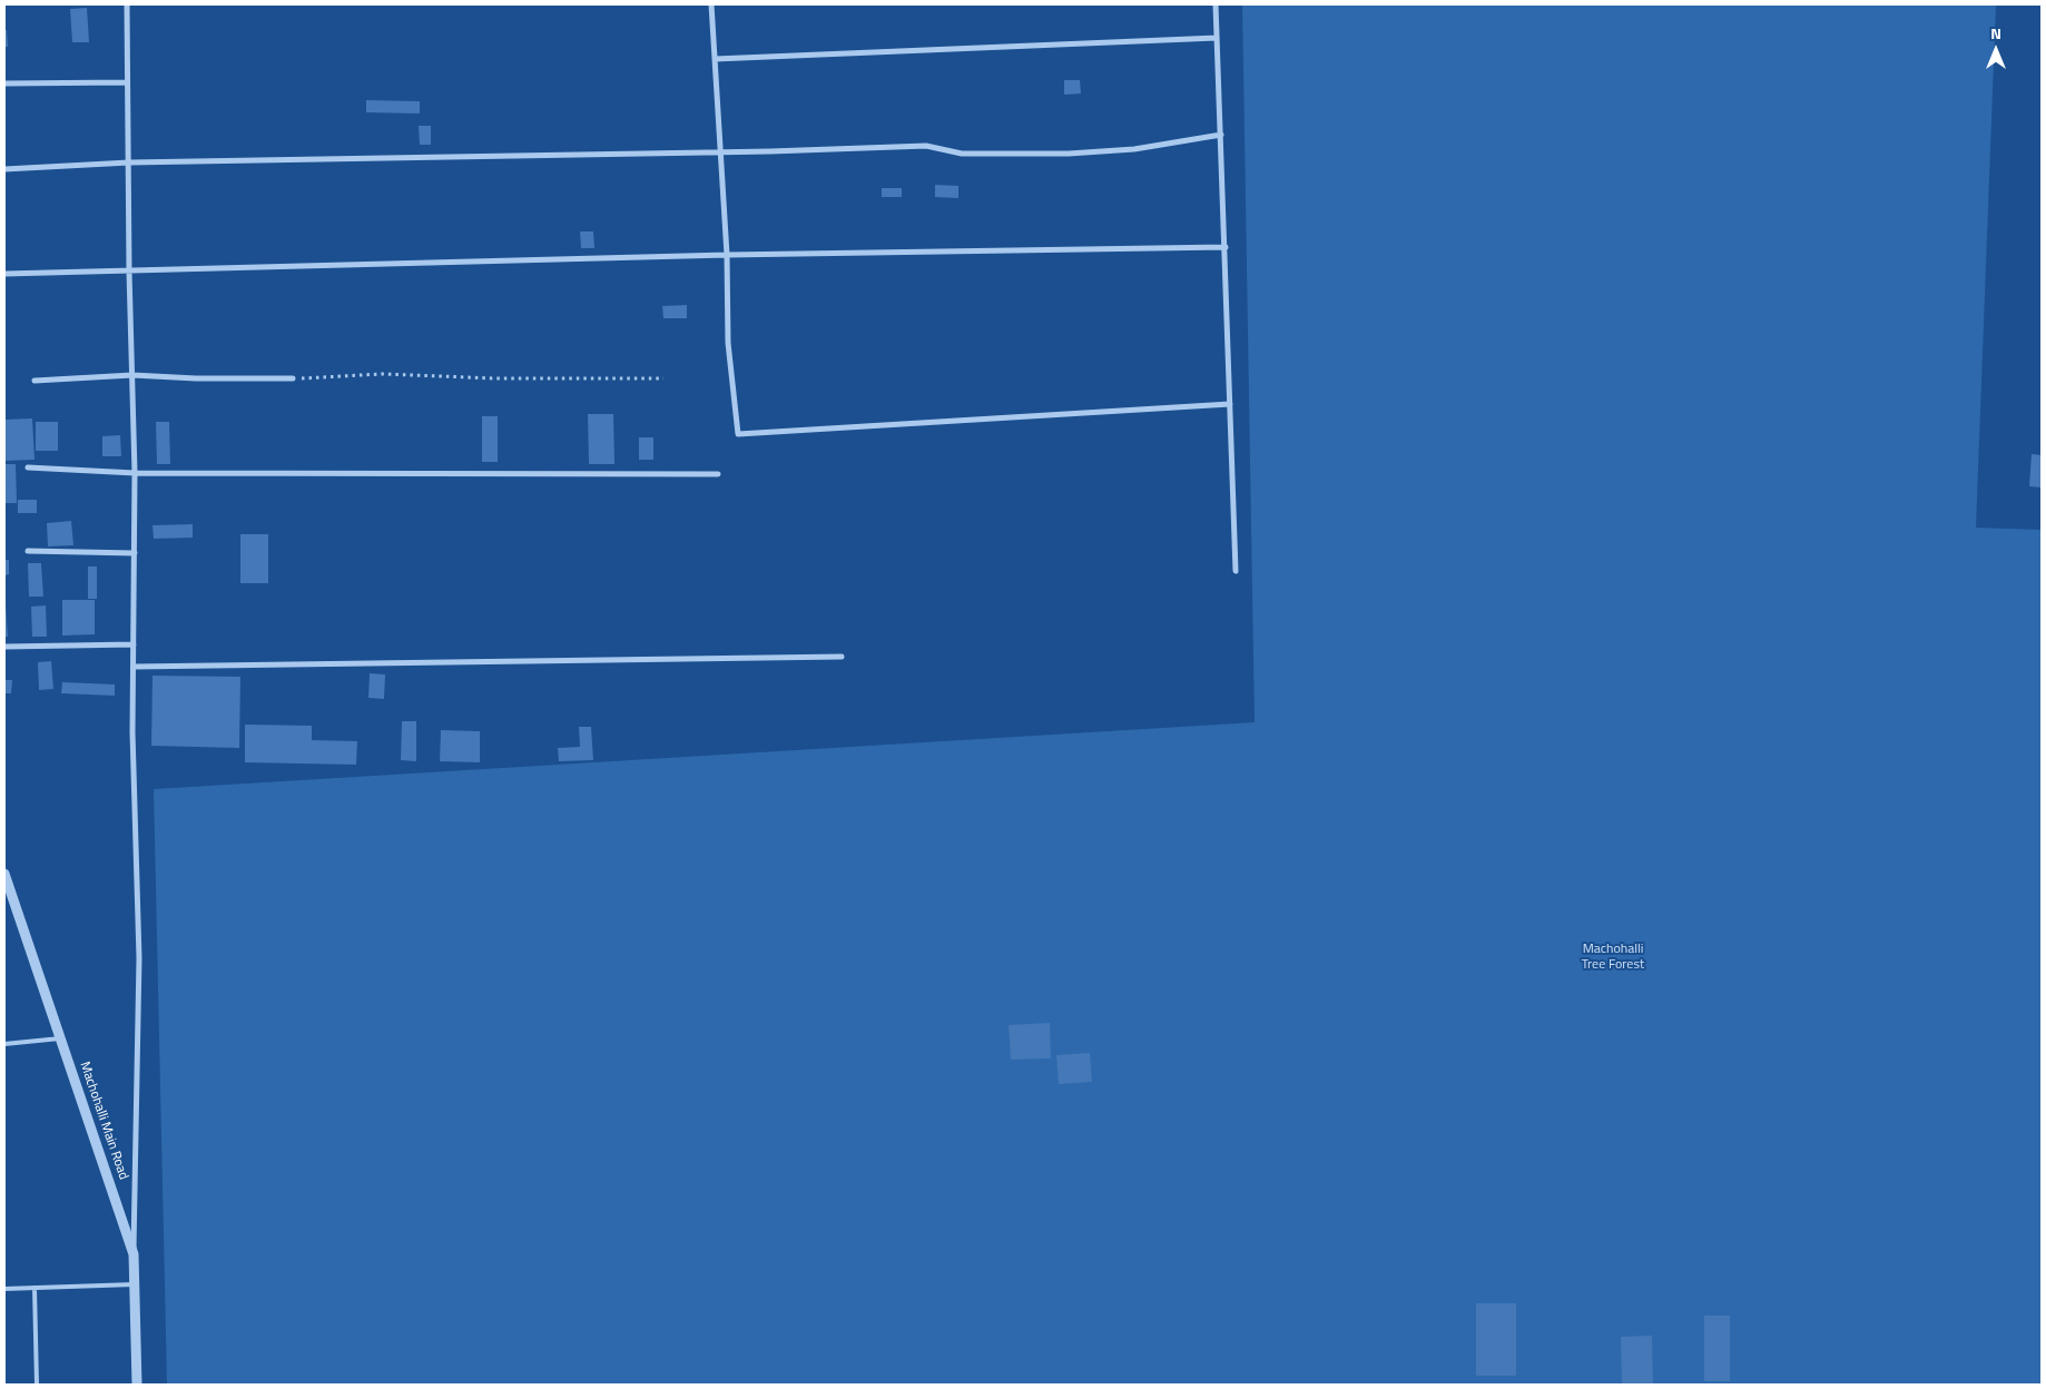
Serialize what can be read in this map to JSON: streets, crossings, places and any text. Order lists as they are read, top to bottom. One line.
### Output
{"streets":{"street":["Machohalli Main Road"]},"parks":["Machohalli Tree Forest"],"north":"top"}
